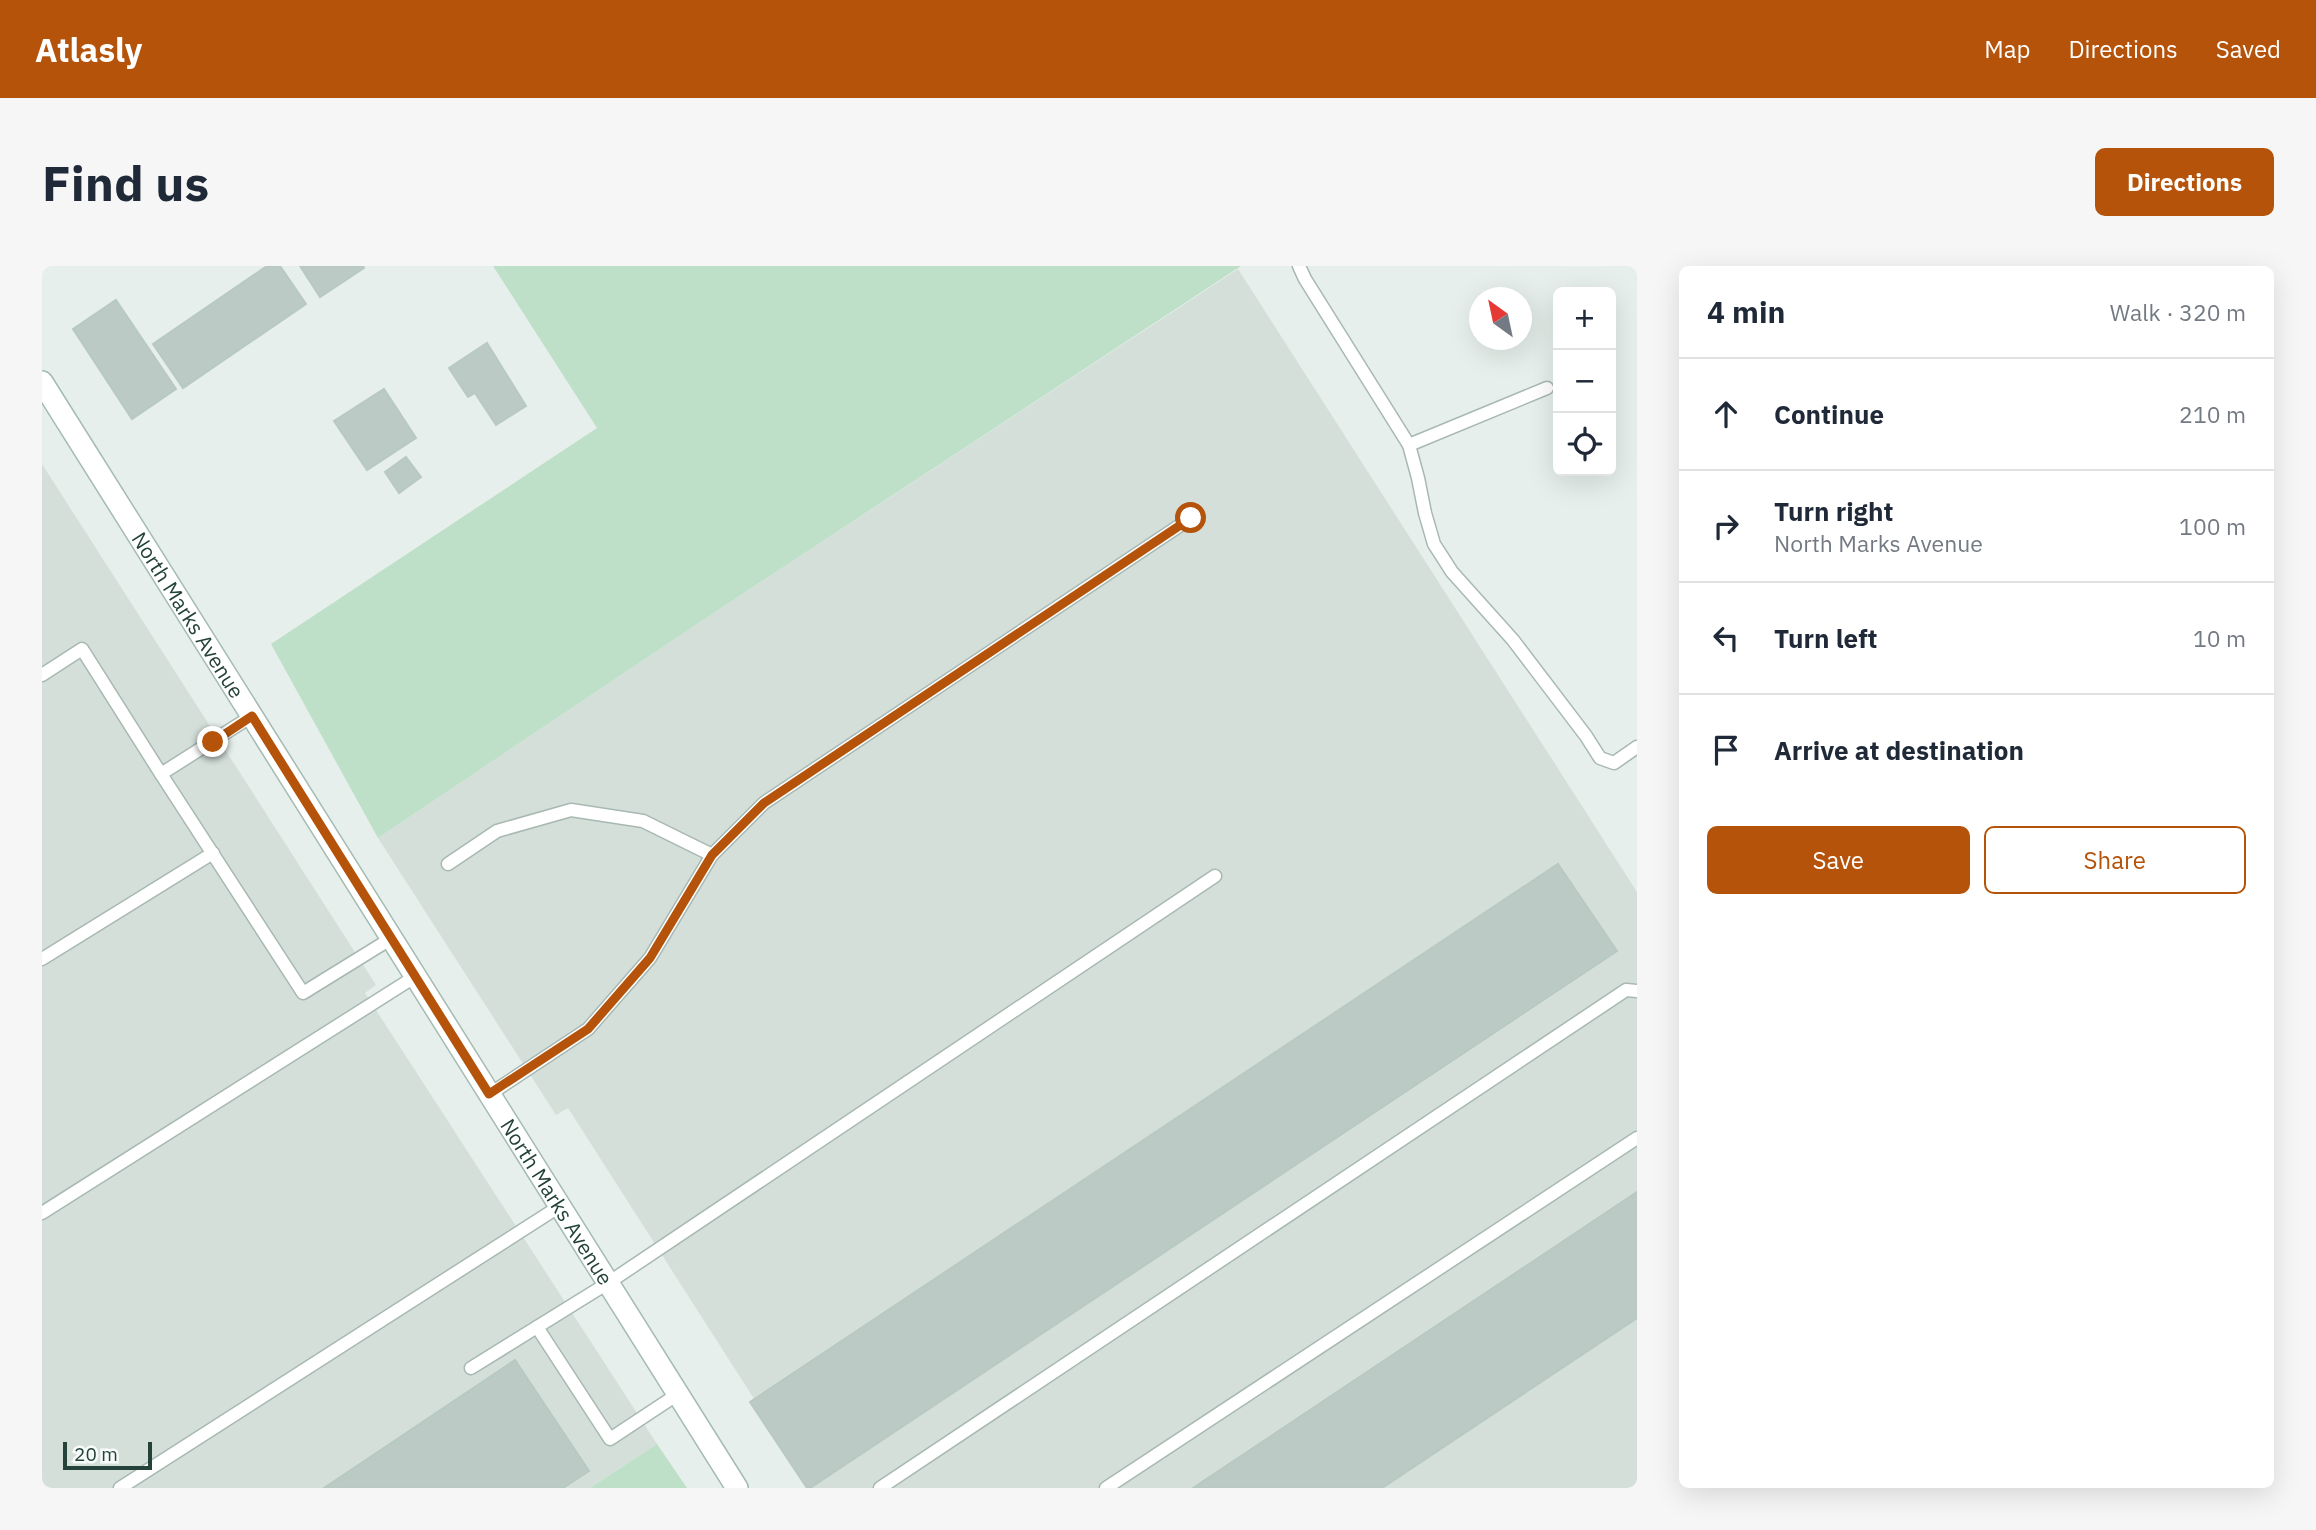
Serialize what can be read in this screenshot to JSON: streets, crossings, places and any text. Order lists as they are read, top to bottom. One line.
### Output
{"streets":{"main road":["North Marks Avenue"]},"scale_bar":"20 m","north":"top left","page":{"header":"Atlasly","nav":["Map","Directions","Saved"],"buttons":["Directions",["Save","Share"]],"title":"Find us","heading":["4 min","Walk · 320 m"],"map_buttons":["+","−"],"list":[["Continue","210 m"],["Turn right","North Marks Avenue","100 m"],["Turn left","10 m"],"Arrive at destination"],"scale":"20 m"}}
